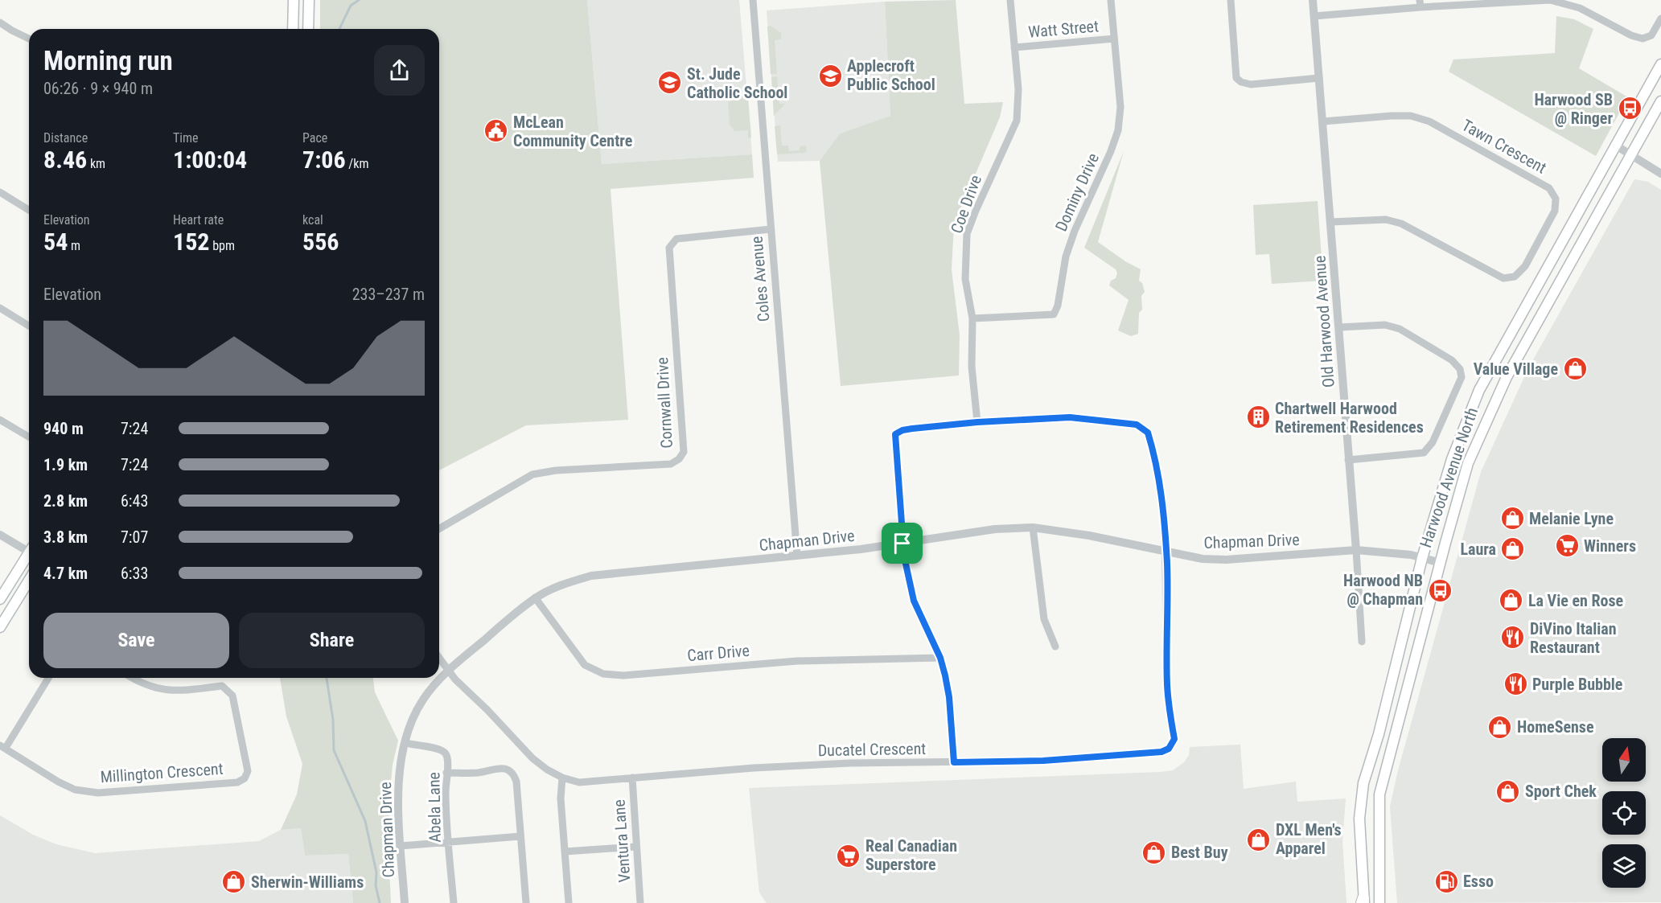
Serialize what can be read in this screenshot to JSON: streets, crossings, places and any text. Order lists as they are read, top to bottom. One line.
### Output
{"streets":{"main road":["Harwood Avenue North"],"street":["Watt Street","Tawn Crescent","Dominy Drive","Coe Drive","Coles Avenue","Old Harwood Avenue","Cornwall Drive","Chapman Drive","Carr Drive","Ducatel Crescent","Millington Crescent","Abela Lane","Ventura Lane"]},"crossings":[["Watt Street","Dominy Drive"],["Watt Street","Coe Drive"],["Tawn Crescent","Old Harwood Avenue"],["Dominy Drive","Coe Drive"],["Coles Avenue","Cornwall Drive"],["Coles Avenue","Chapman Drive"],["Old Harwood Avenue","Chapman Drive"],["Harwood Avenue North","Chapman Drive"],["Chapman Drive","Carr Drive"],["Chapman Drive","Ducatel Crescent"],["Chapman Drive","Abela Lane"],["Ducatel Crescent","Ventura Lane"]],"places":{"school or university":["Applecroft Public School","St. Jude Catholic School"],"bus stop":["Harwood SB @ Ringer","Harwood NB @ Chapman"],"public building":["McLean Community Centre"],"shop":["Value Village","Melanie Lyne","Laura","La Vie en Rose","HomeSense","Sport Chek","DXL Men's Apparel","Best Buy","Sherwin-Williams"],"building":["Chartwell Harwood Retirement Residences"],"supermarket":["Winners","Real Canadian Superstore"],"restaurant":["DiVino Italian Restaurant","Purple Bubble"],"fuel station":["Esso"]},"north":"top","page":{"heading":["Morning run","06:26 · 9 × 940 m"],"stats":[["Distance","8.46 km"],["Time","1:00:04"],["Pace","7:06 /km"],["Elevation","54 m"],["Heart rate","152 bpm"],["kcal","556"]],"chart":["Elevation","233–237 m"],"list":[{"name":"940 m","note":"7:24"},{"name":"1.9 km","note":"7:24"},{"name":"2.8 km","note":"6:43"},{"name":"3.8 km","note":"7:07"},{"name":"4.7 km","note":"6:33"}],"buttons":["Save","Share"]}}
